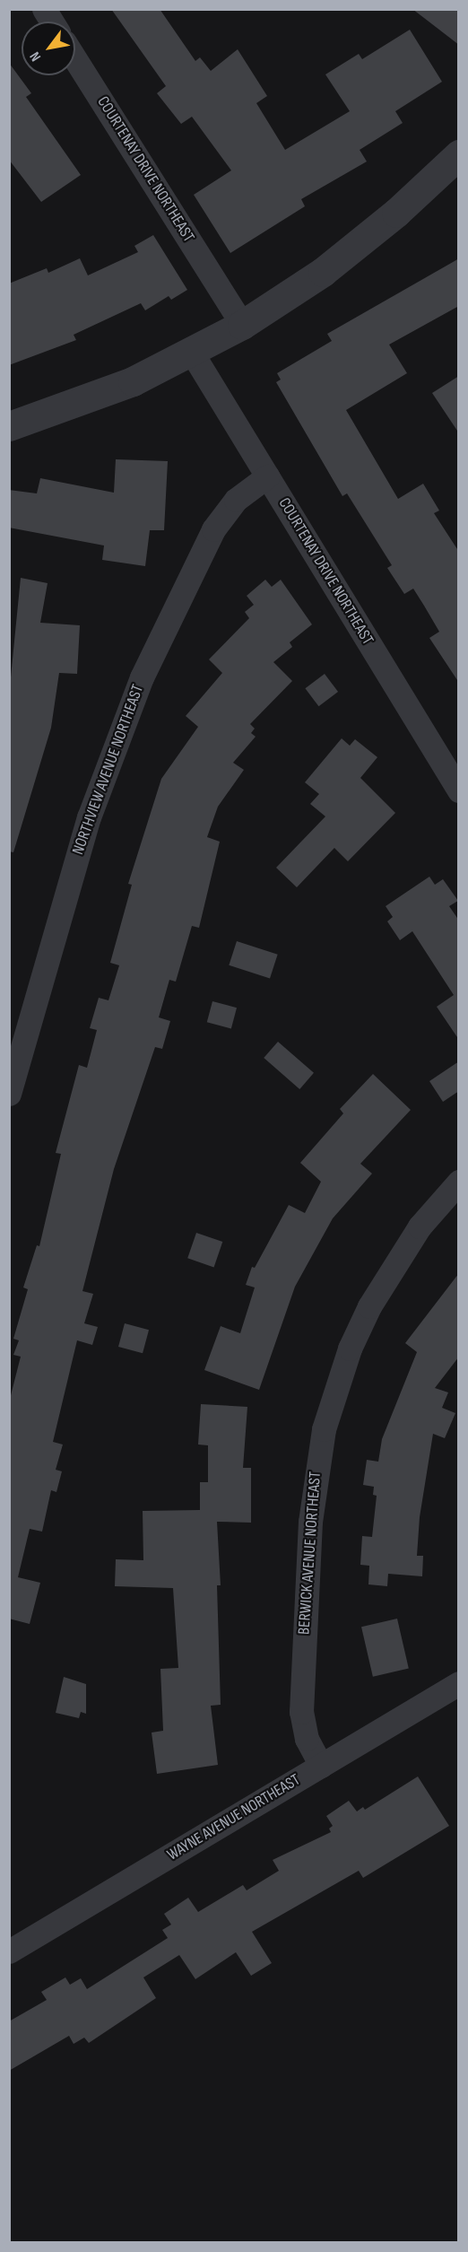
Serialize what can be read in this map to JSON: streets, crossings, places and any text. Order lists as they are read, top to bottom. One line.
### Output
{"streets":{"street":["COURTENAY DRIVE NORTHEAST","NORTHVIEW AVENUE NORTHEAST","BERWICK AVENUE NORTHEAST","WAYNE AVENUE NORTHEAST"]},"crossings":[["COURTENAY DRIVE NORTHEAST","NORTHVIEW AVENUE NORTHEAST"],["BERWICK AVENUE NORTHEAST","WAYNE AVENUE NORTHEAST"]],"north":"bottom left"}
